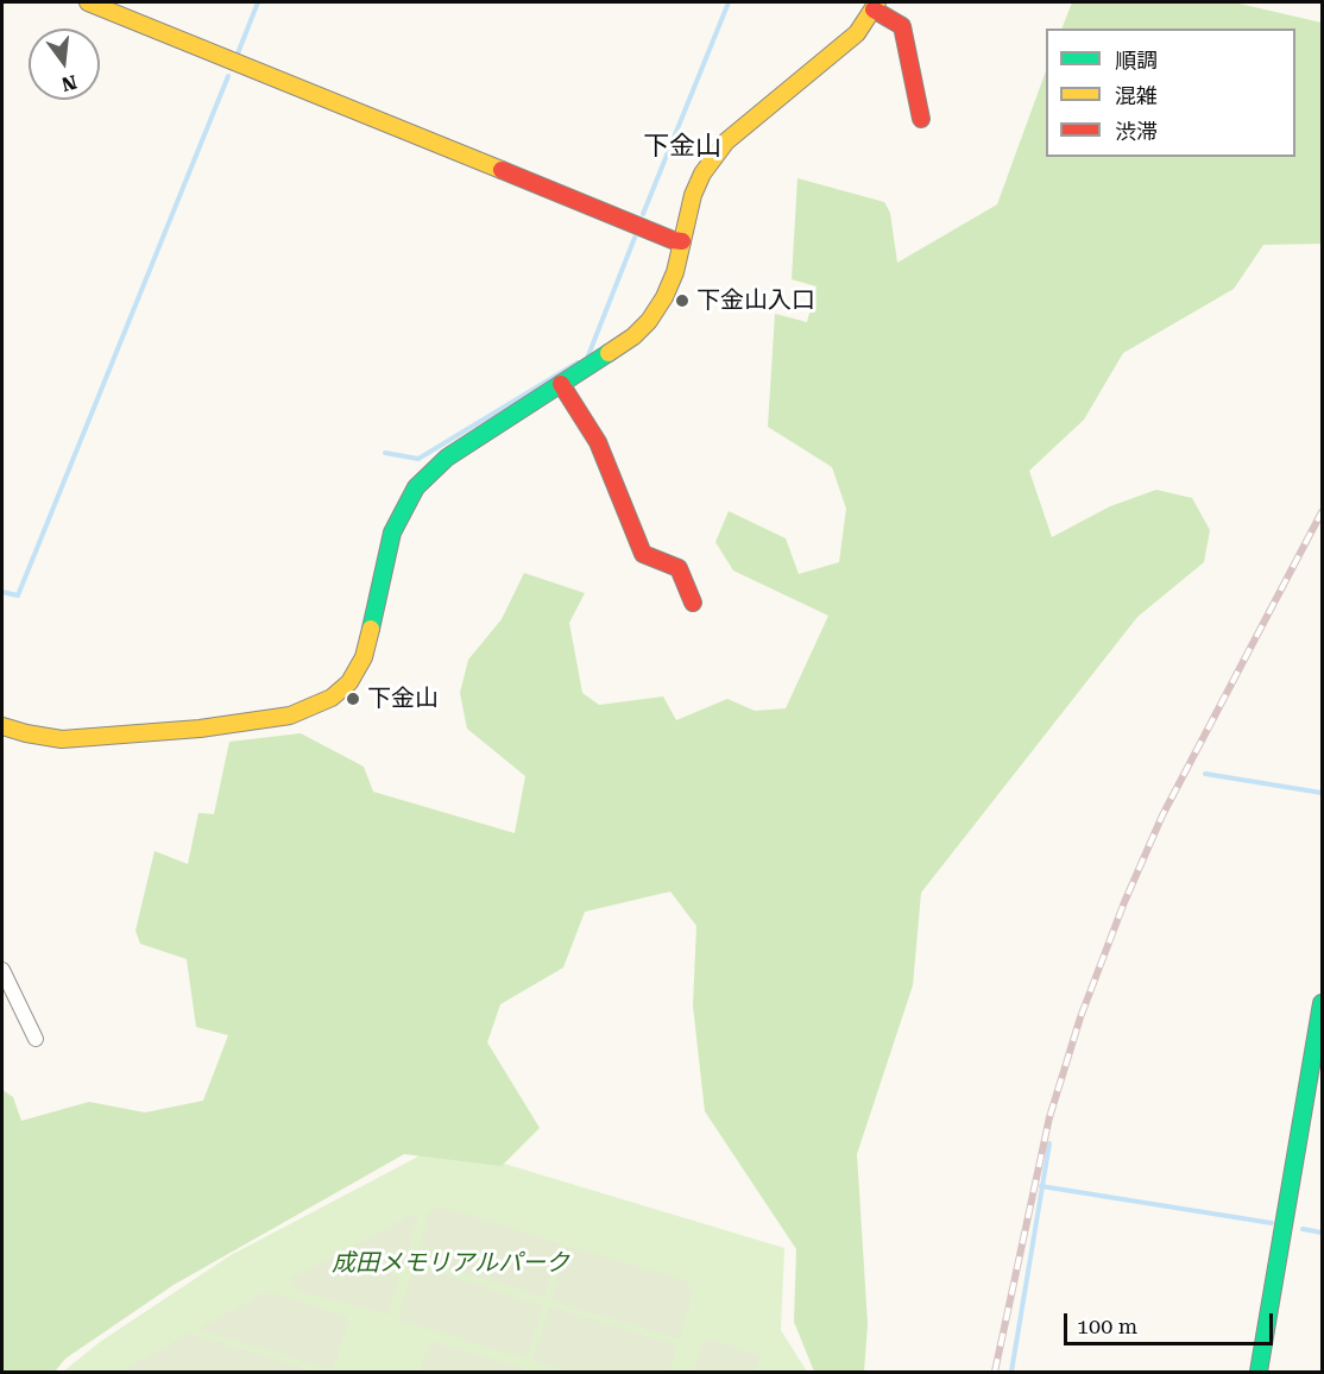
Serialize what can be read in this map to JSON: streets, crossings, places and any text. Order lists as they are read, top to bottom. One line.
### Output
{"districts":["下金山"],"parks":["成田メモリアルパーク"],"places":["下金山入口","下金山"],"legend":["順調","混雑","渋滞"],"scale_bar":"100 m","north":"bottom"}
